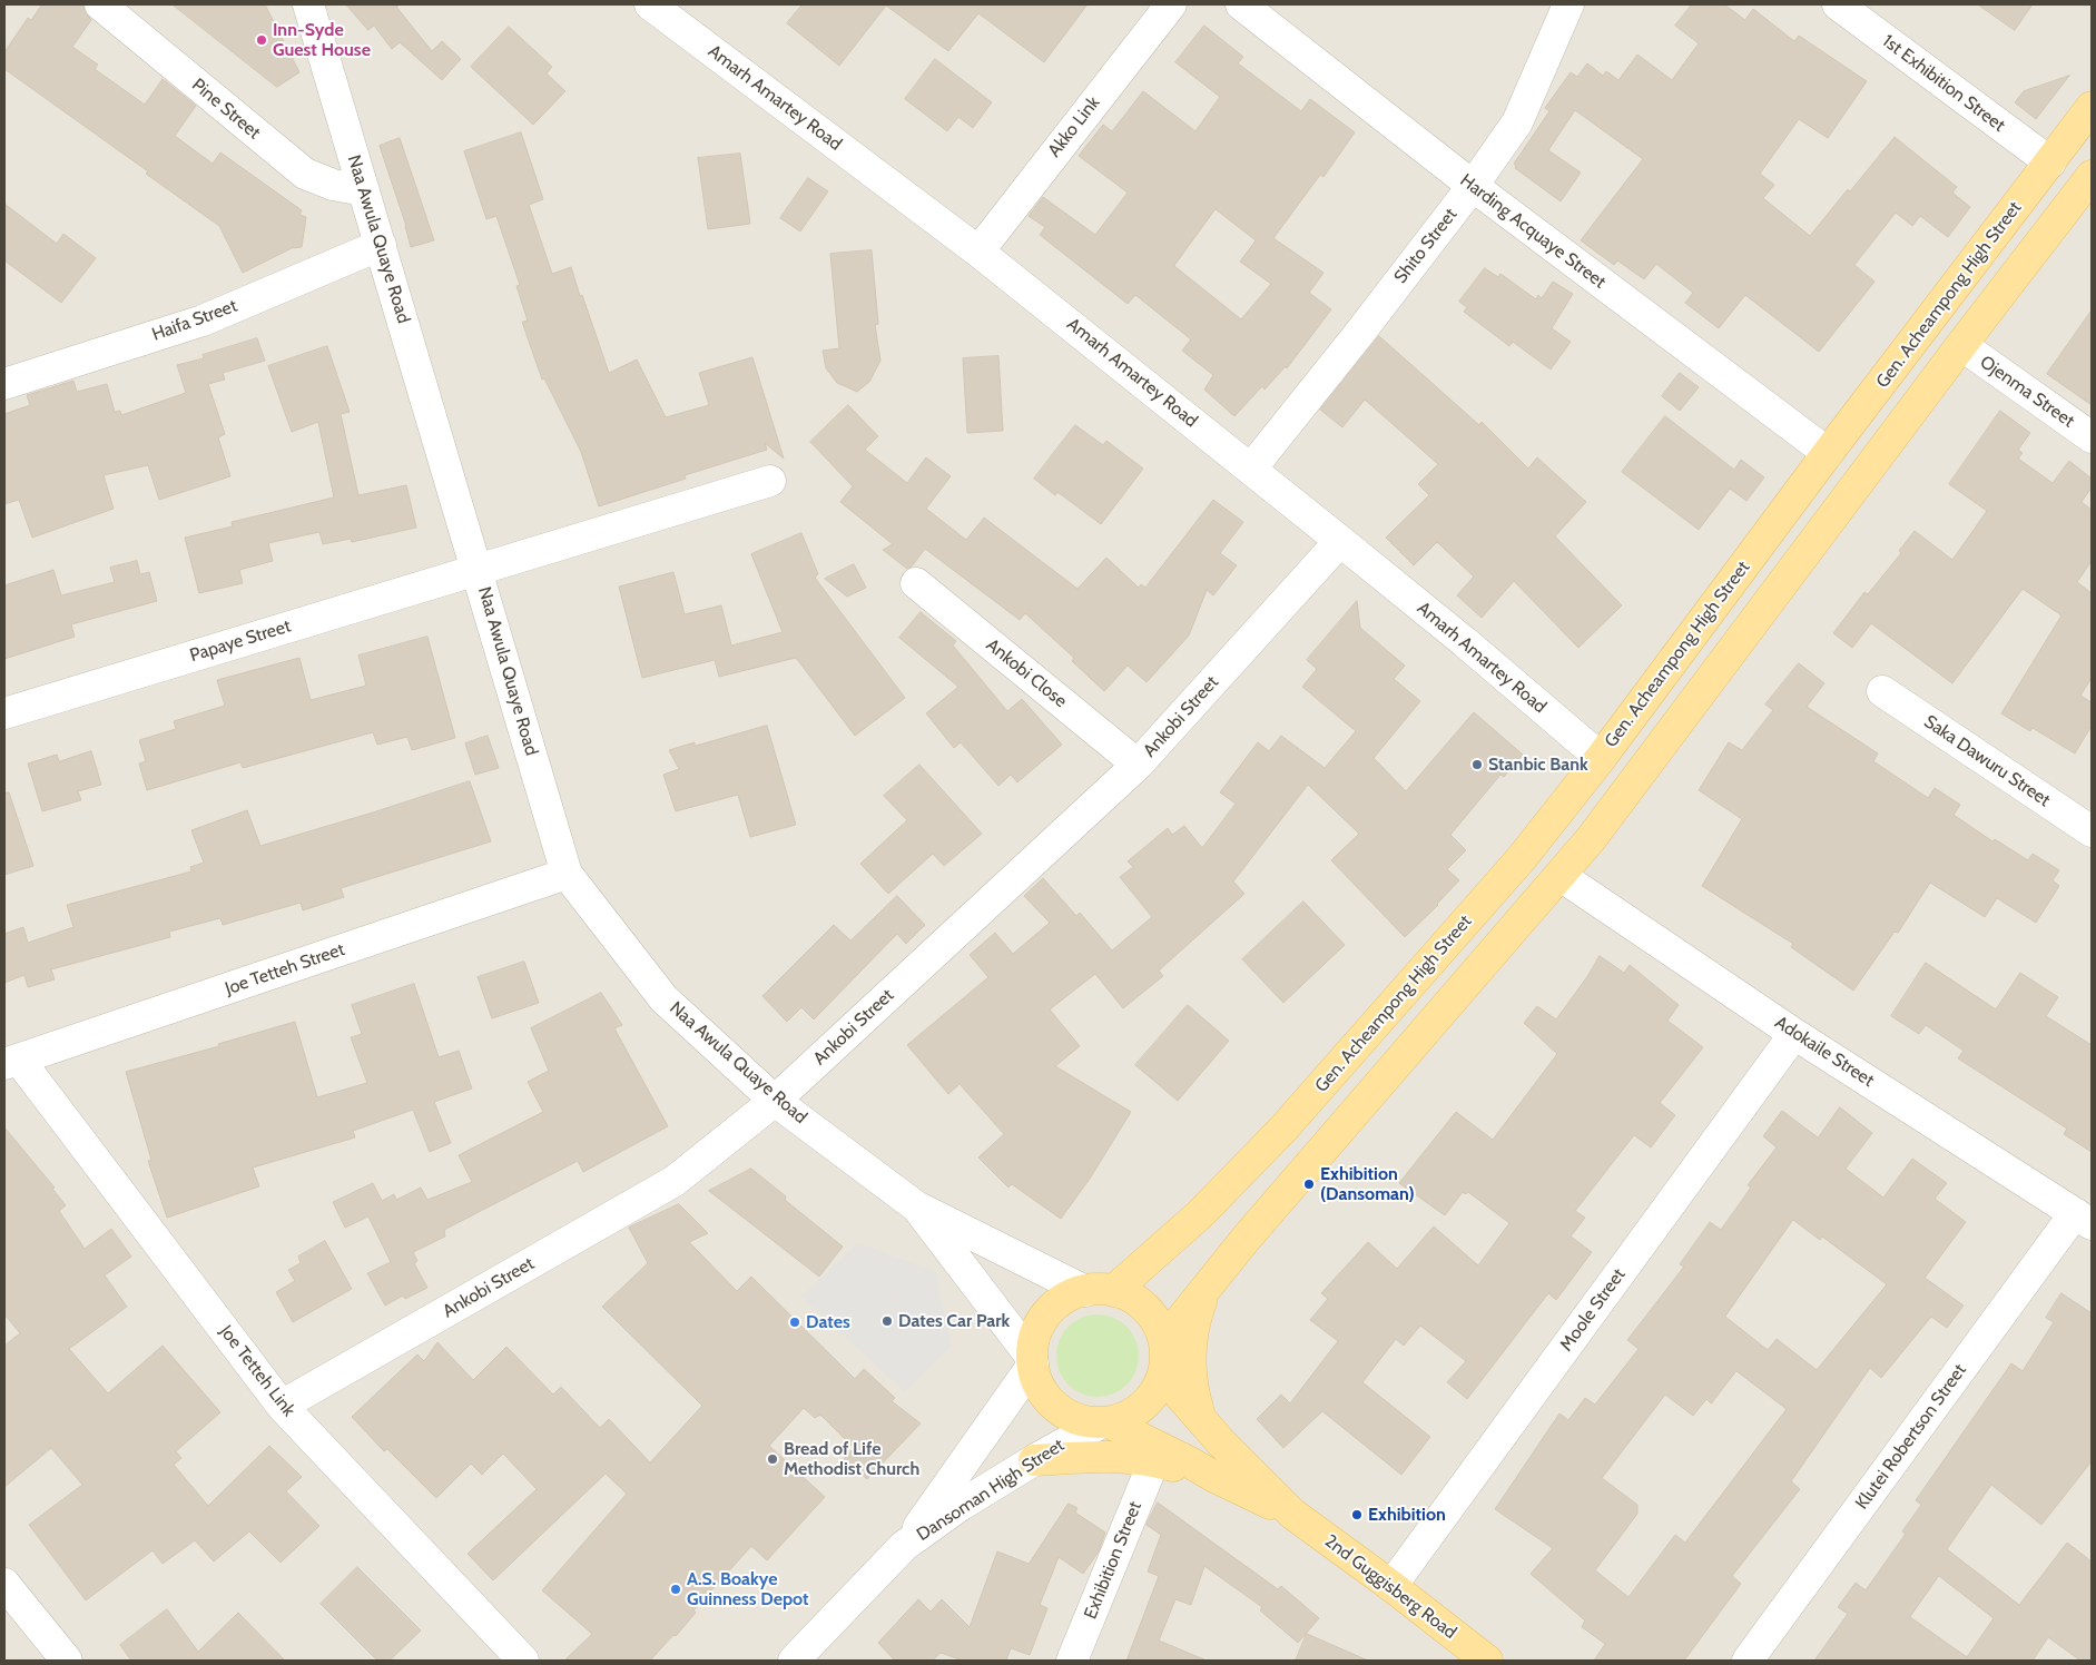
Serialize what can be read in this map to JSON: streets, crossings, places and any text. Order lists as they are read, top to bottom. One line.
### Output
{"streets":{"main road":["Gen. Acheampong High Street","2nd Guggisberg Road"],"street":["1st Exhibition Street","Amarh Amartey Road","Pine Street","Akko Link","Harding Acquaye Street","Naa Awula Quaye Road","Shito Street","Haifa Street","Ojenma Street","Papaye Street","Ankobi Close","Ankobi Street","Saka Dawuru Street","Joe Tetteh Street","Adokaile Street","Moole Street","Joe Tetteh Link","Klutei Robertson Street","Dansoman High Street","Exhibition Street"]},"crossings":[["1st Exhibition Street","Gen. Acheampong High Street"],["Amarh Amartey Road","Akko Link"],["Amarh Amartey Road","Shito Street"],["Amarh Amartey Road","Gen. Acheampong High Street"],["Amarh Amartey Road","Ankobi Street"],["Pine Street","Naa Awula Quaye Road"],["Harding Acquaye Street","Shito Street"],["Harding Acquaye Street","Gen. Acheampong High Street"],["Naa Awula Quaye Road","Gen. Acheampong High Street"],["Naa Awula Quaye Road","Haifa Street"],["Naa Awula Quaye Road","Papaye Street"],["Naa Awula Quaye Road","Ankobi Street"],["Naa Awula Quaye Road","Joe Tetteh Street"],["Naa Awula Quaye Road","Dansoman High Street"],["Naa Awula Quaye Road","2nd Guggisberg Road"],["Gen. Acheampong High Street","Dansoman High Street"],["Gen. Acheampong High Street","2nd Guggisberg Road"],["Ankobi Close","Ankobi Street"],["Ankobi Street","Joe Tetteh Link"],["Joe Tetteh Street","Joe Tetteh Link"],["Adokaile Street","Moole Street"],["Adokaile Street","Klutei Robertson Street"],["Moole Street","2nd Guggisberg Road"],["Dansoman High Street","2nd Guggisberg Road"]],"places":["Inn-Syde Guest House","Stanbic Bank","Exhibition (Dansoman)","Dates Car Park","Dates","Bread of Life Methodist Church","Exhibition","A.S. Boakye Guinness Depot"]}
